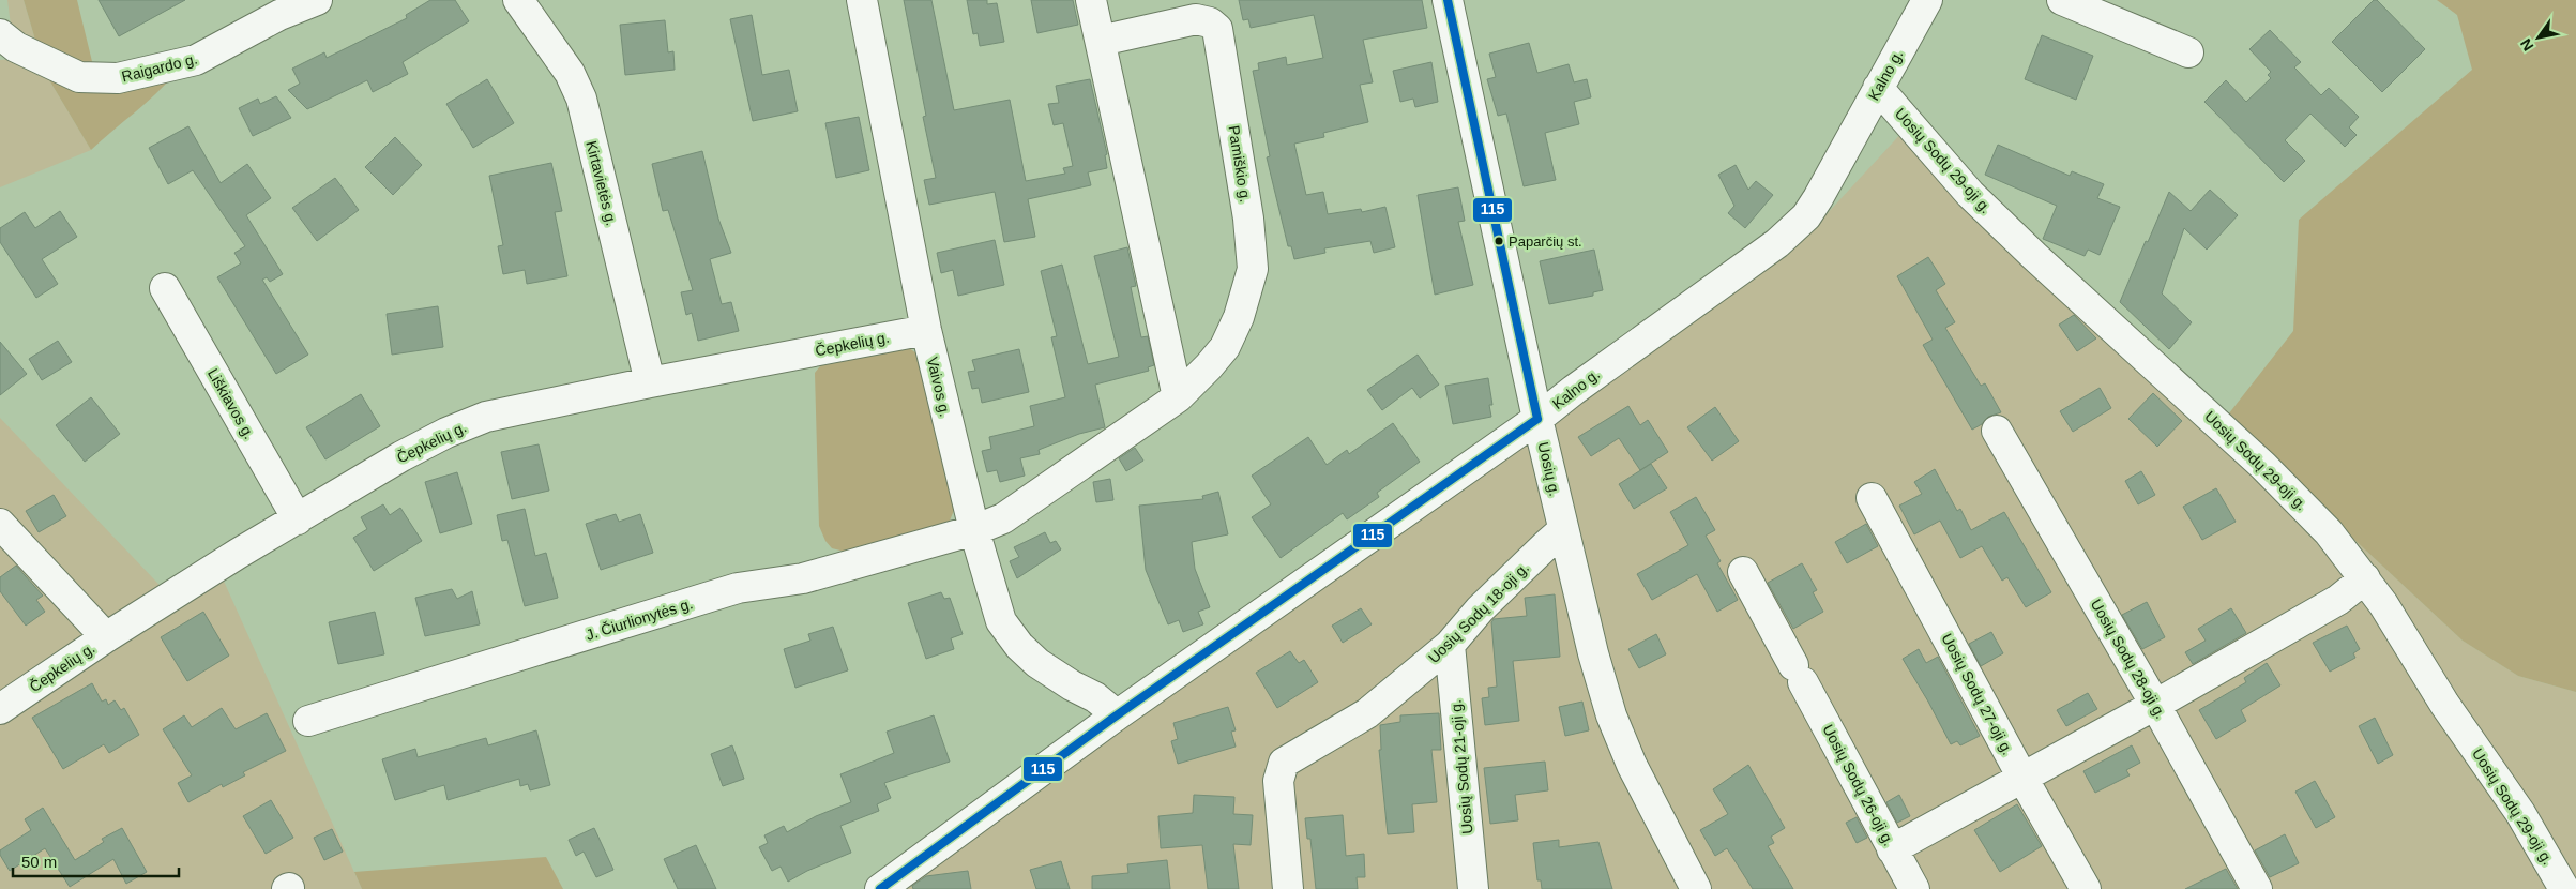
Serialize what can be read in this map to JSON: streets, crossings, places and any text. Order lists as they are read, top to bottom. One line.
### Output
{"streets":{"street":["Raigardo g.","Kalno g.","Uosių Sodų 29-oji g.","Pamiškio g.","Kirtavietės g.","Čepkelių g.","Vaivos g.","Liškiavos g.","Uosių g.","Uosių Sodų 18-oji g.","J. Čiurlionytės g.","Uosių Sodų 28-oji g.","Uosių Sodų 27-oji g.","Uosių Sodų 21-oji g.","Uosių Sodų 26-oji g."]},"crossings":[["Kalno g.","Uosių Sodų 29-oji g."],["Kalno g.","Vaivos g."],["Kalno g.","Uosių g."],["Pamiškio g.","Vaivos g."],["Pamiškio g.","J. Čiurlionytės g."],["Kirtavietės g.","Čepkelių g."],["Čepkelių g.","Vaivos g."],["Čepkelių g.","Liškiavos g."],["Vaivos g.","J. Čiurlionytės g."],["Uosių g.","Uosių Sodų 18-oji g."],["Uosių Sodų 18-oji g.","Uosių Sodų 21-oji g."]],"places":["Paparčių st."],"lines":["transit line 115"],"scale_bar":"50 m","north":"bottom left"}
